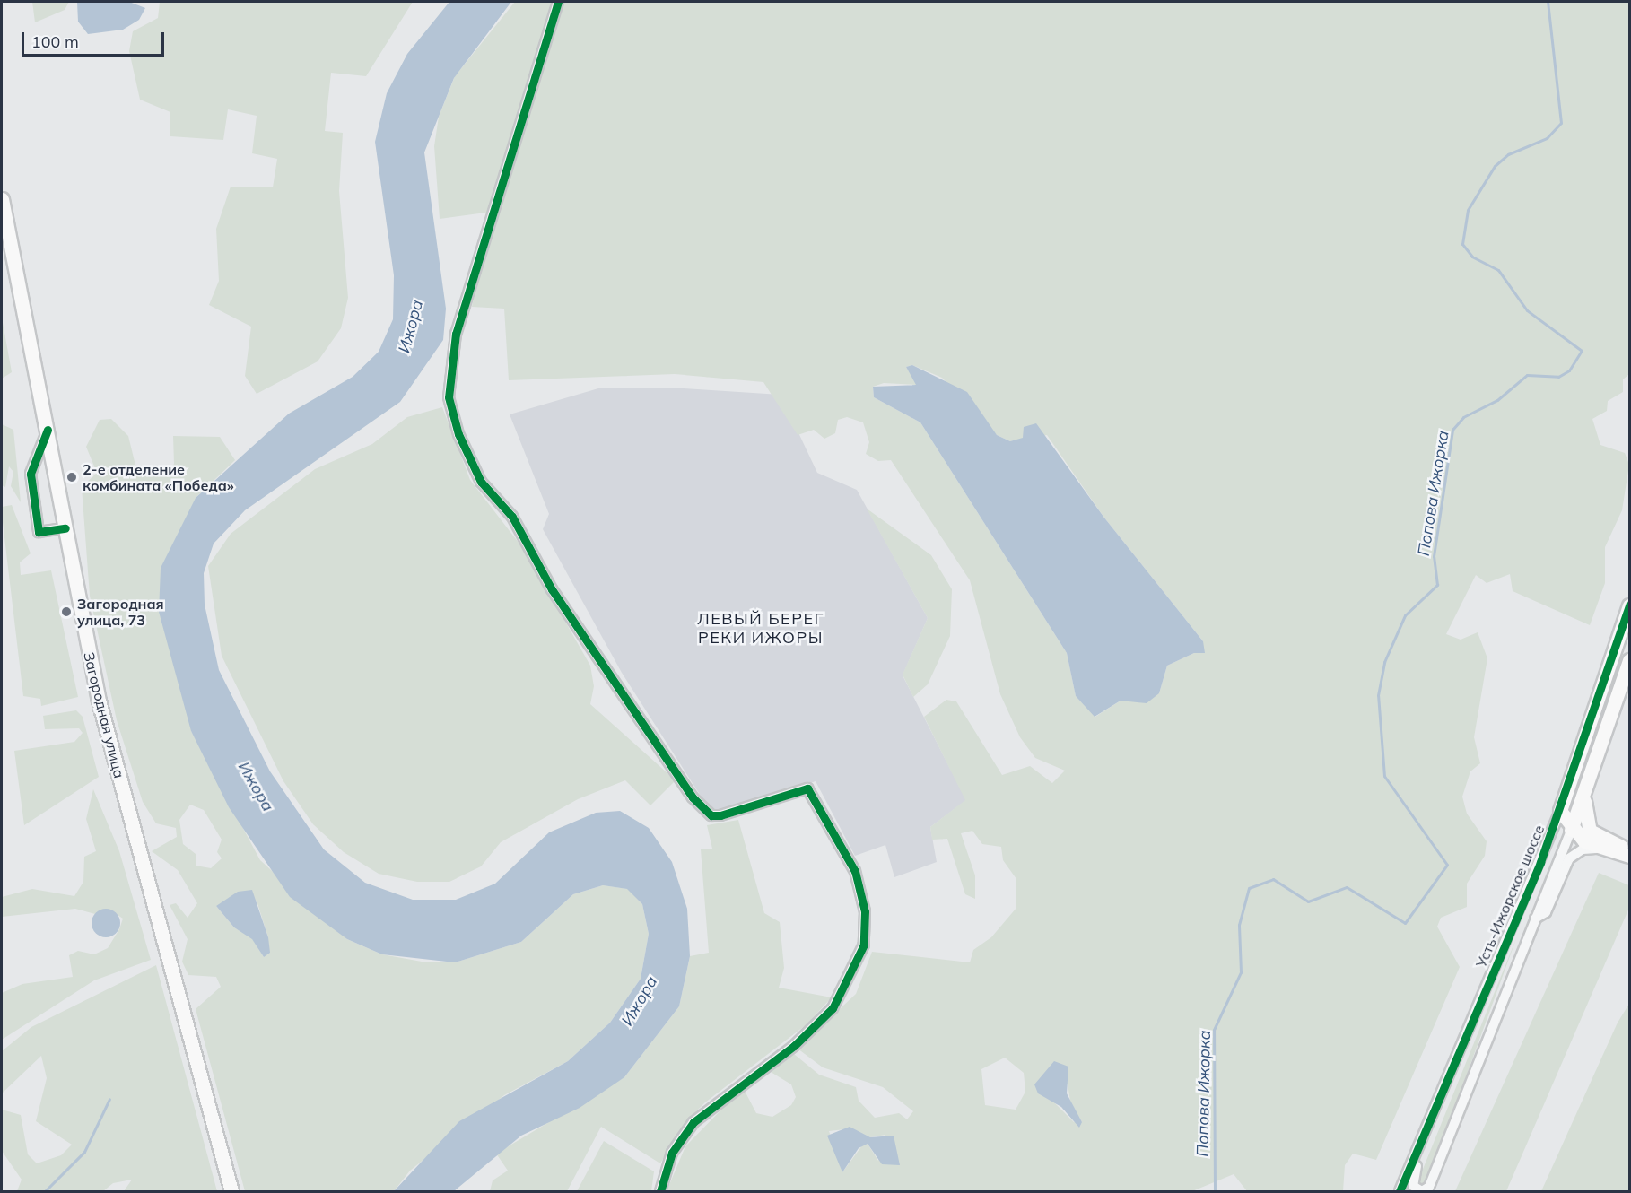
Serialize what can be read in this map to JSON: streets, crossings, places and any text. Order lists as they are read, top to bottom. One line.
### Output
{"streets":{"main road":["Загородная улица","Усть-Ижорское шоссе"]},"districts":["ЛЕВЫЙ БЕРЕГ РЕКИ ИЖОРЫ"],"water":["Ижора","Попова Ижорка"],"places":["2-е отделение комбината «Победа»","Загородная улица, 73"],"scale_bar":"100 m"}
